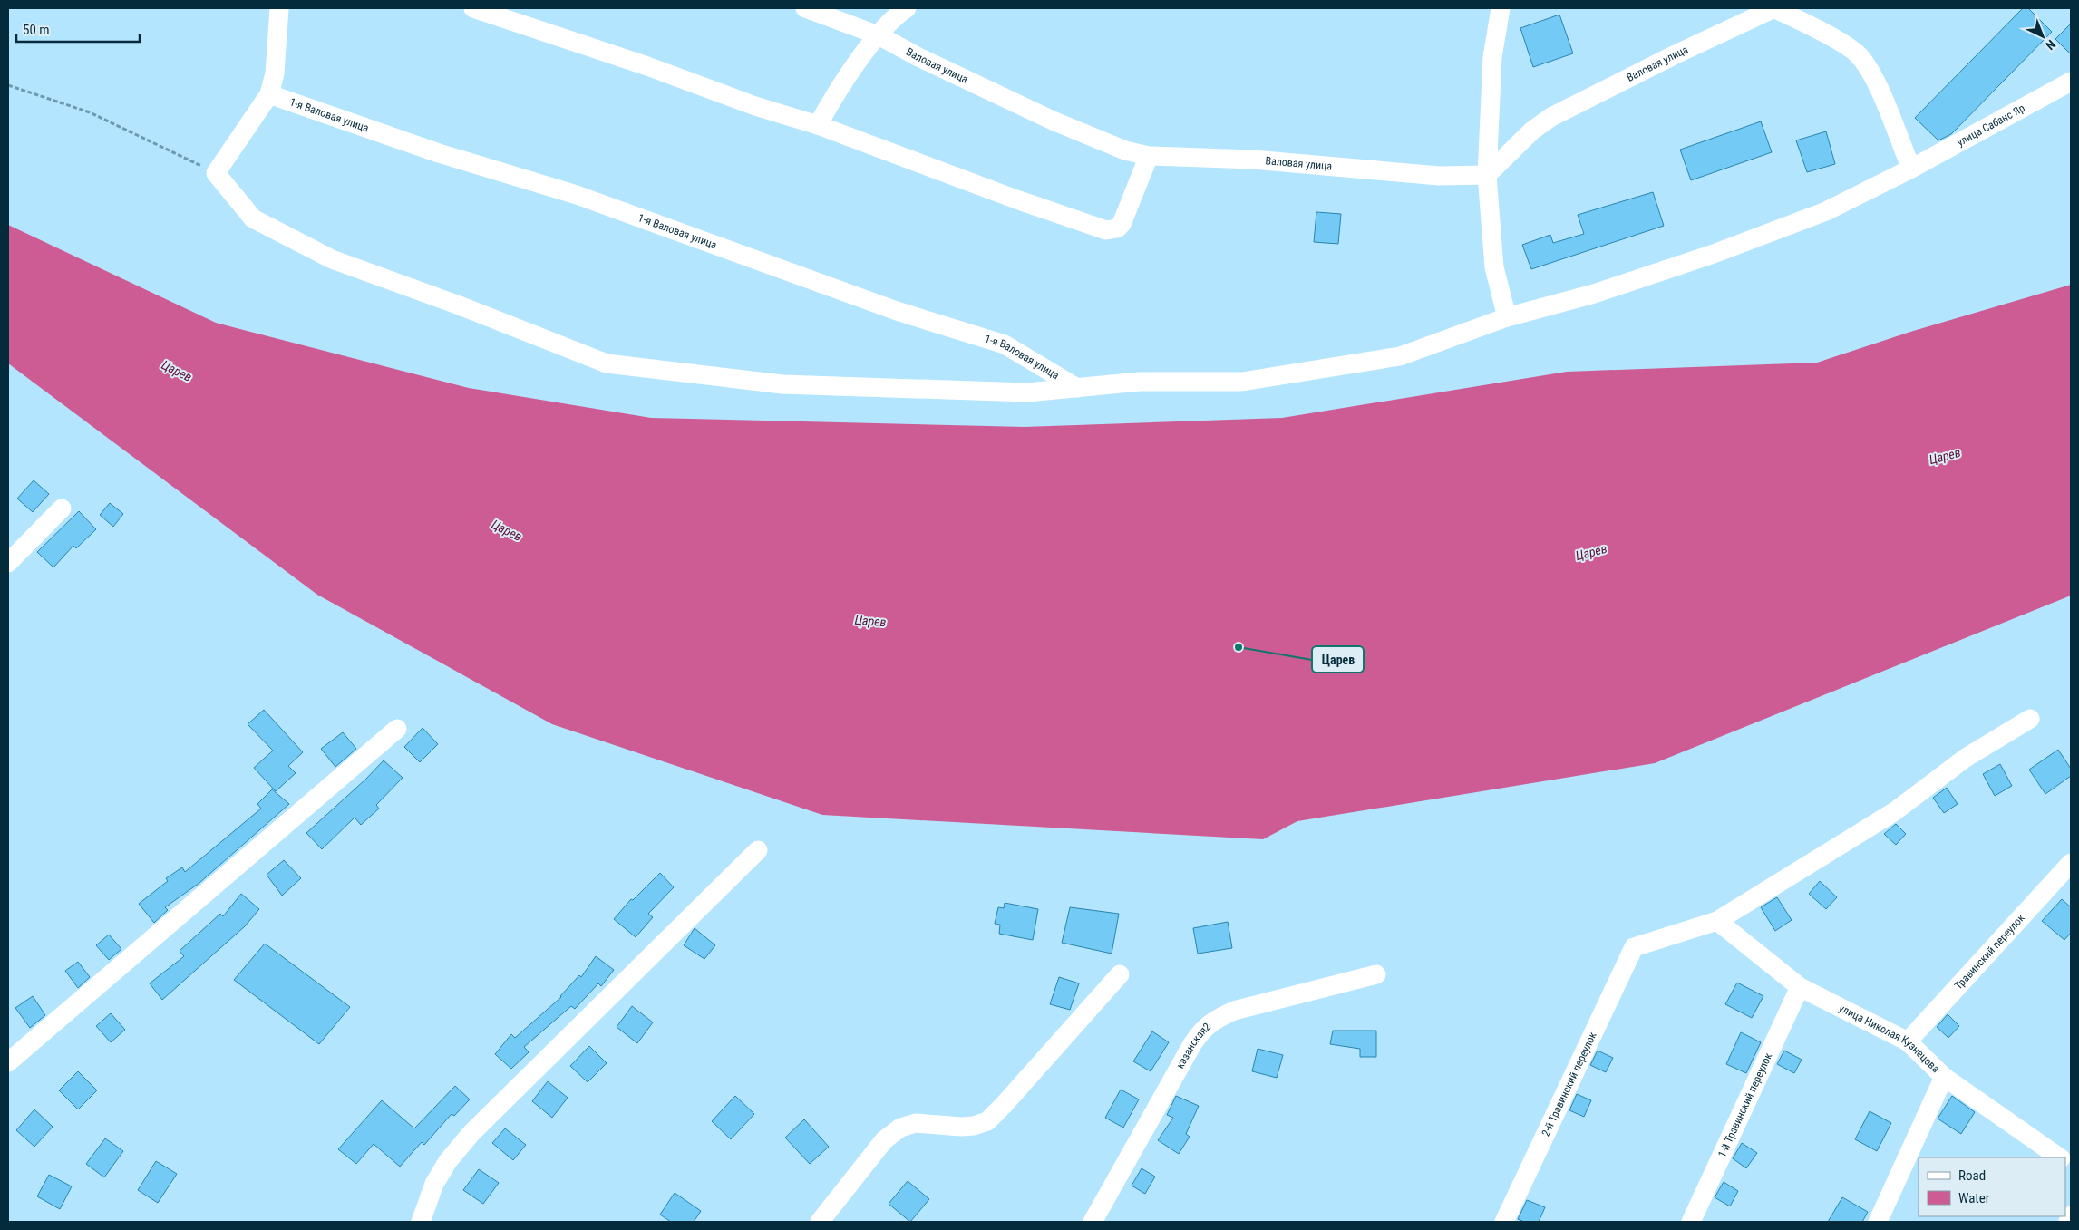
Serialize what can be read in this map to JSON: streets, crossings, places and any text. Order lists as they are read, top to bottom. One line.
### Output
{"streets":{"street":["Валовая улица","1-я Валовая улица","улица Сабанс Яр","Травинский переулок","улица Николая Кузнецова","казанская2","2-й Травинский переулок","1-й Травинский переулок"]},"crossings":[["1-я Валовая улица","улица Сабанс Яр"],["Травинский переулок","улица Николая Кузнецова"],["улица Николая Кузнецова","2-й Травинский переулок"],["улица Николая Кузнецова","1-й Травинский переулок"]],"water":["Царев"],"places":["Царев"],"legend":["Road","Water"],"scale_bar":"50 m","north":"bottom right"}
